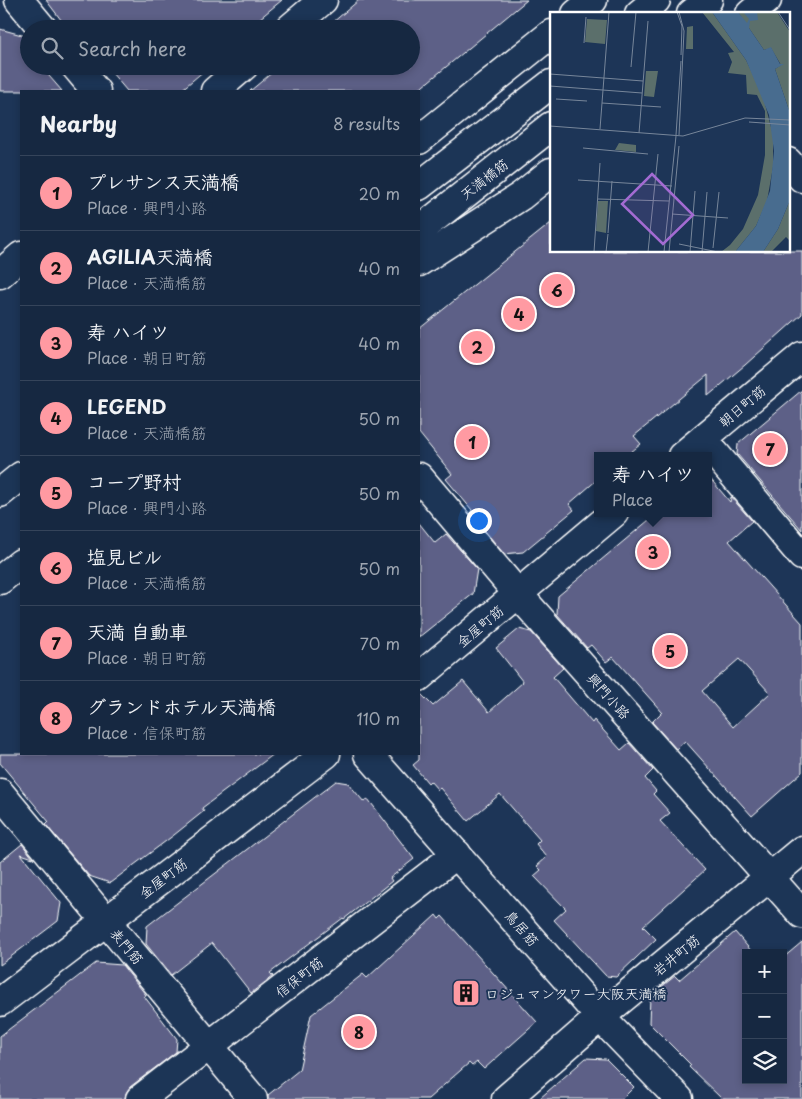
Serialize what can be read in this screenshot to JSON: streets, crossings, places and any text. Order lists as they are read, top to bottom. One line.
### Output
{"streets":{"street":["天満橋筋","朝日町筋","金屋町筋","興門小路","鳥居筋","表門筋","岩井町筋","信保町筋"]},"crossings":[["金屋町筋","興門小路"],["金屋町筋","表門筋"],["興門小路","岩井町筋"],["鳥居筋","岩井町筋"],["鳥居筋","信保町筋"],["表門筋","信保町筋"]],"places":{"building":["ロジュマンタワー大阪天満橋"]},"page":{"search":"Search here","heading":["Nearby","8 results"],"list":[{"mark":"1","name":"プレサンス天満橋","note":"Place · 興門小路","value":"20 m"},{"mark":"2","name":"AGILIA天満橋","note":"Place · 天満橋筋","value":"40 m"},{"mark":"3","name":"寿 ハイツ","note":"Place · 朝日町筋","value":"40 m"},{"mark":"4","name":"LEGEND","note":"Place · 天満橋筋","value":"50 m"},{"mark":"5","name":"コープ野村","note":"Place · 興門小路","value":"50 m"},{"mark":"6","name":"塩見ビル","note":"Place · 天満橋筋","value":"50 m"},{"mark":"7","name":"天満 自動車","note":"Place · 朝日町筋","value":"70 m"},{"mark":"8","name":"グランドホテル天満橋","note":"Place · 信保町筋","value":"110 m"}],"pins":["6","4","2","1","7","3","5","8"],"popup":["寿 ハイツ","Place"],"map_buttons":["+","−"]}}
